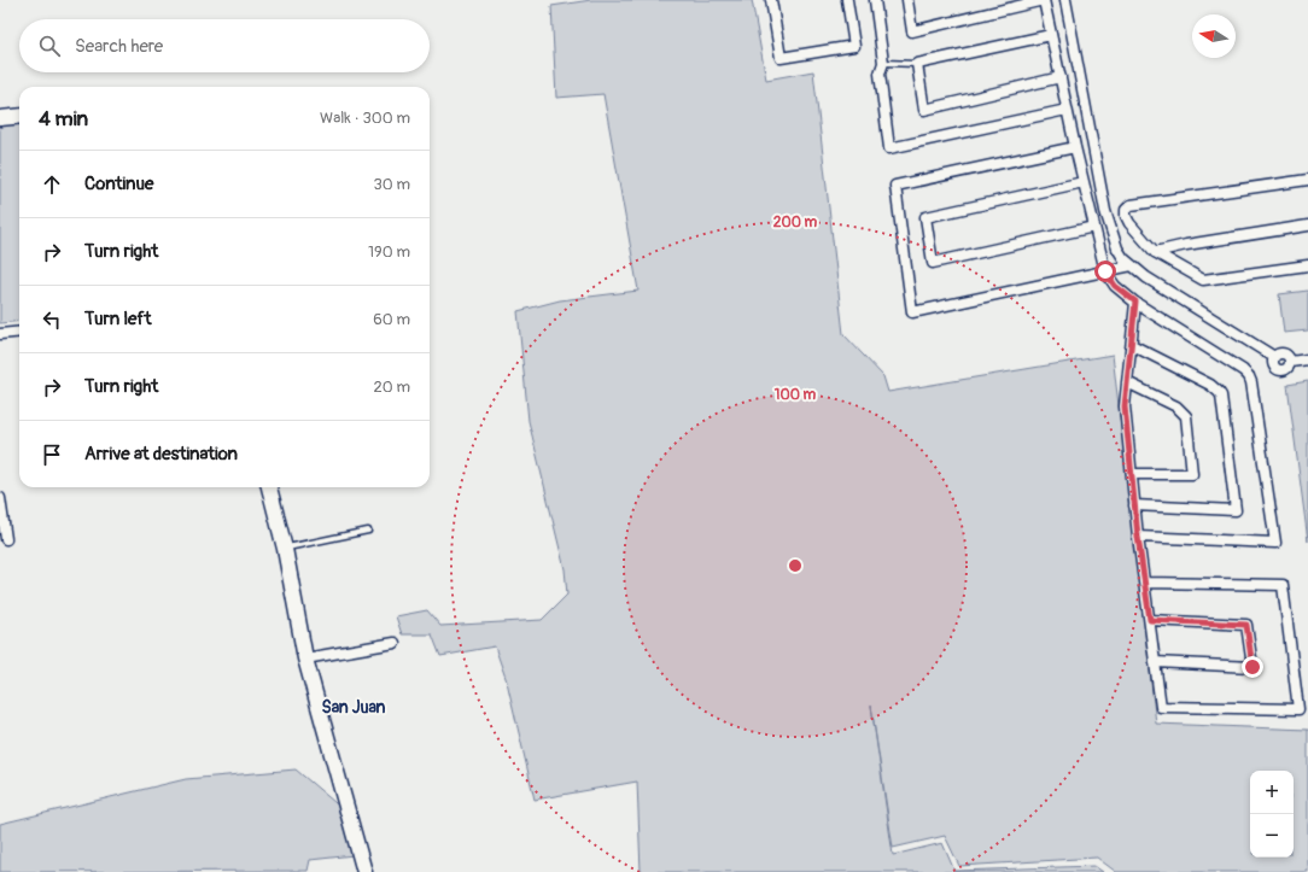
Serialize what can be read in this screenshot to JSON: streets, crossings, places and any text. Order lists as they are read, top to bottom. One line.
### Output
{"districts":["San Juan"],"north":"left","page":{"search":"Search here","heading":["4 min","Walk · 300 m"],"list":[["Continue","30 m"],["Turn right","190 m"],["Turn left","60 m"],["Turn right","20 m"],"Arrive at destination"],"map_buttons":["+","−"]},"rings":["200 m","100 m"]}
